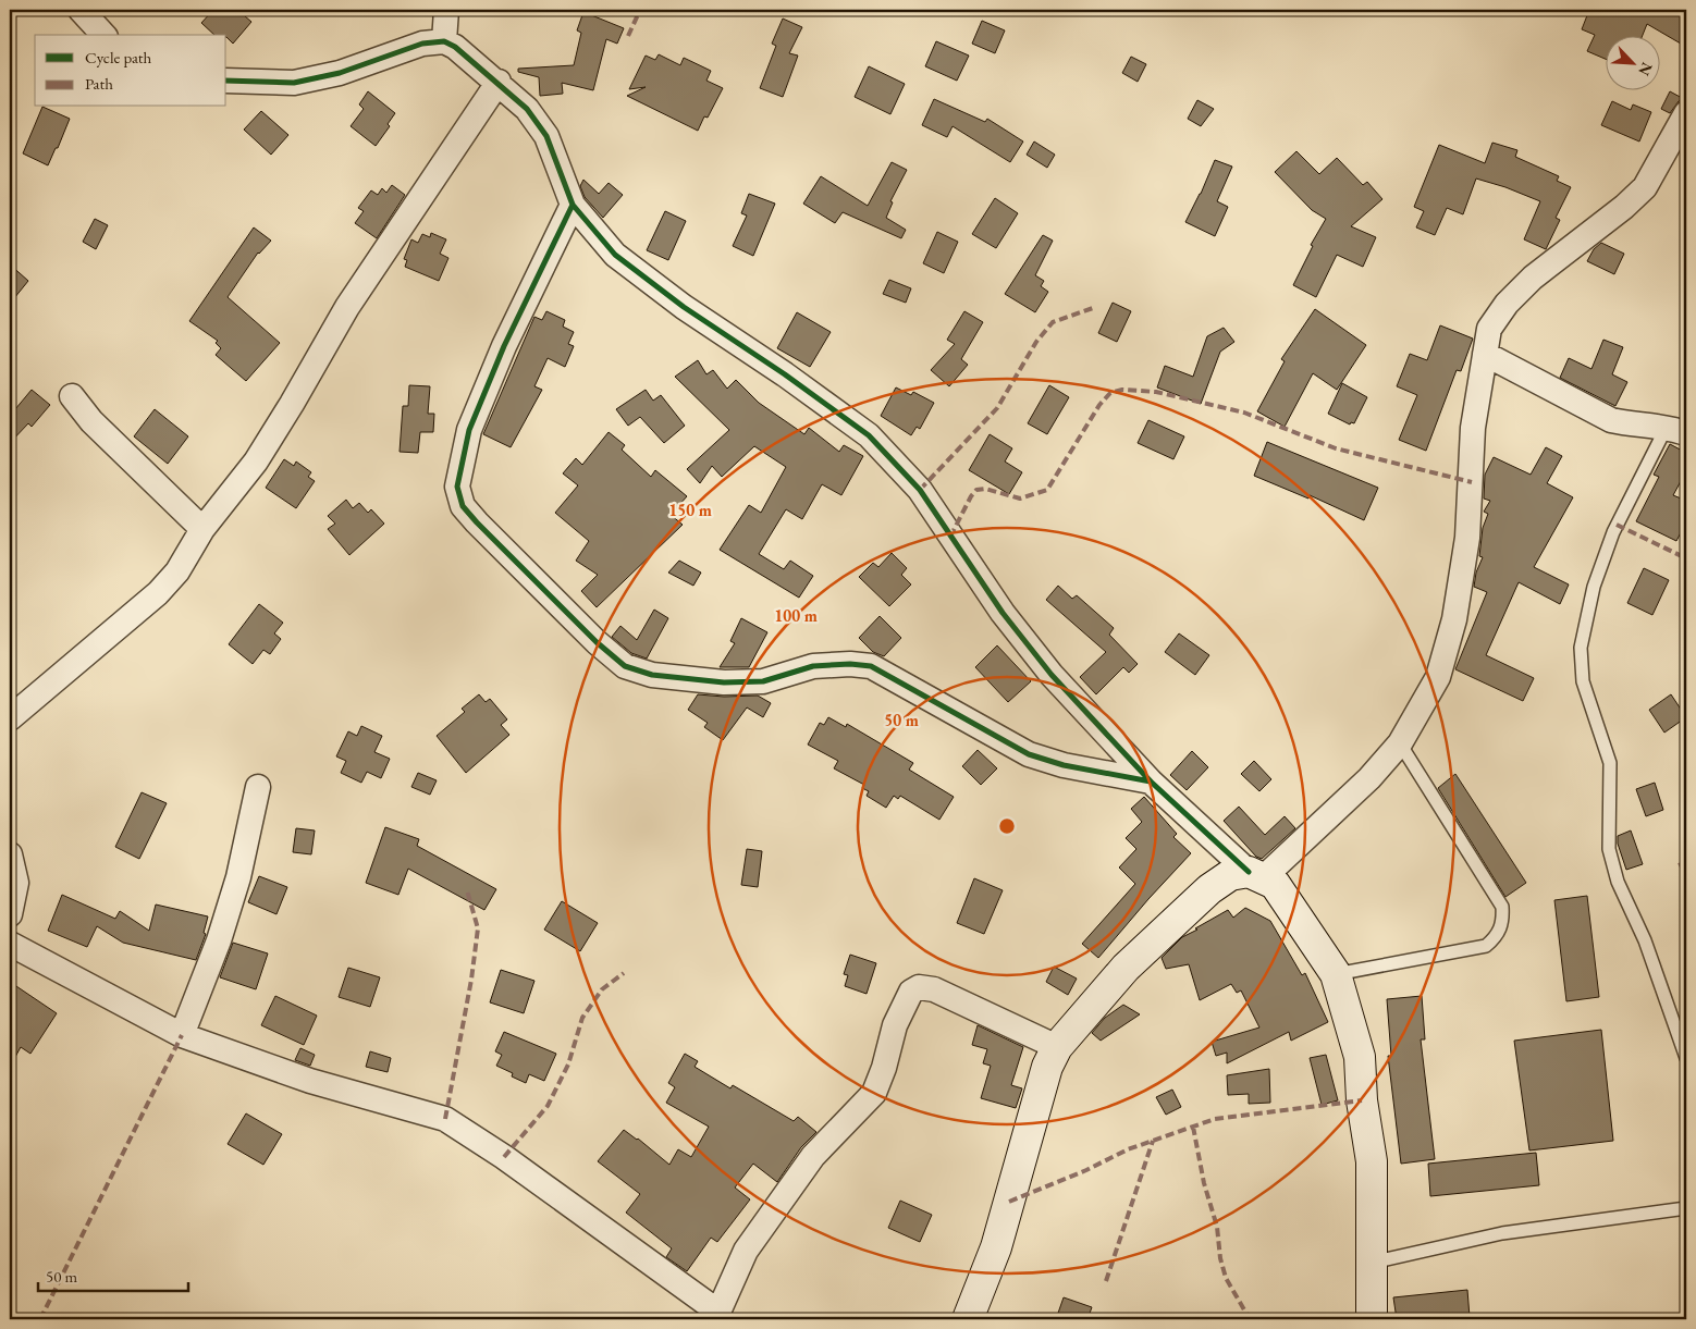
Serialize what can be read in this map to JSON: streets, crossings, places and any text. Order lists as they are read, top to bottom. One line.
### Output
{"legend":["Cycle path","Path"],"scale_bar":"50 m","north":"bottom right","rings":["150 m","100 m","50 m"]}
